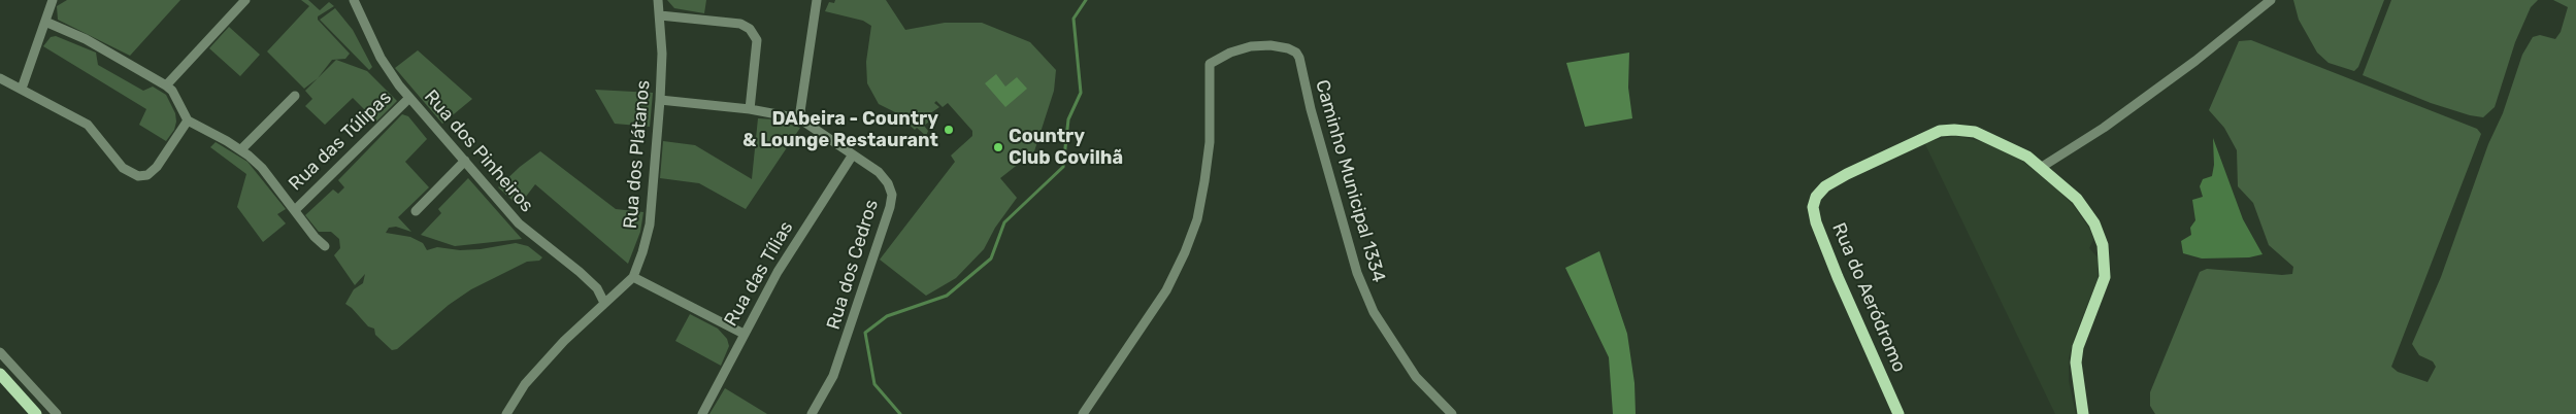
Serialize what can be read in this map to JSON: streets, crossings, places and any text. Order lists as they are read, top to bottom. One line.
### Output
{"streets":{"main road":["Rua do Aeródromo"],"street":["Rua das Túlipas","Rua dos Pinheiros","Rua dos Plátanos","Caminho Municipal 1334","Rua dos Cedros","Rua das Tílias"]},"crossings":[["Rua das Túlipas","Rua dos Pinheiros"],["Rua dos Plátanos","Rua dos Cedros"],["Rua dos Cedros","Rua das Tílias"]],"places":["DAbeira - Country & Lounge Restaurant","Country Club Covilhã"]}
